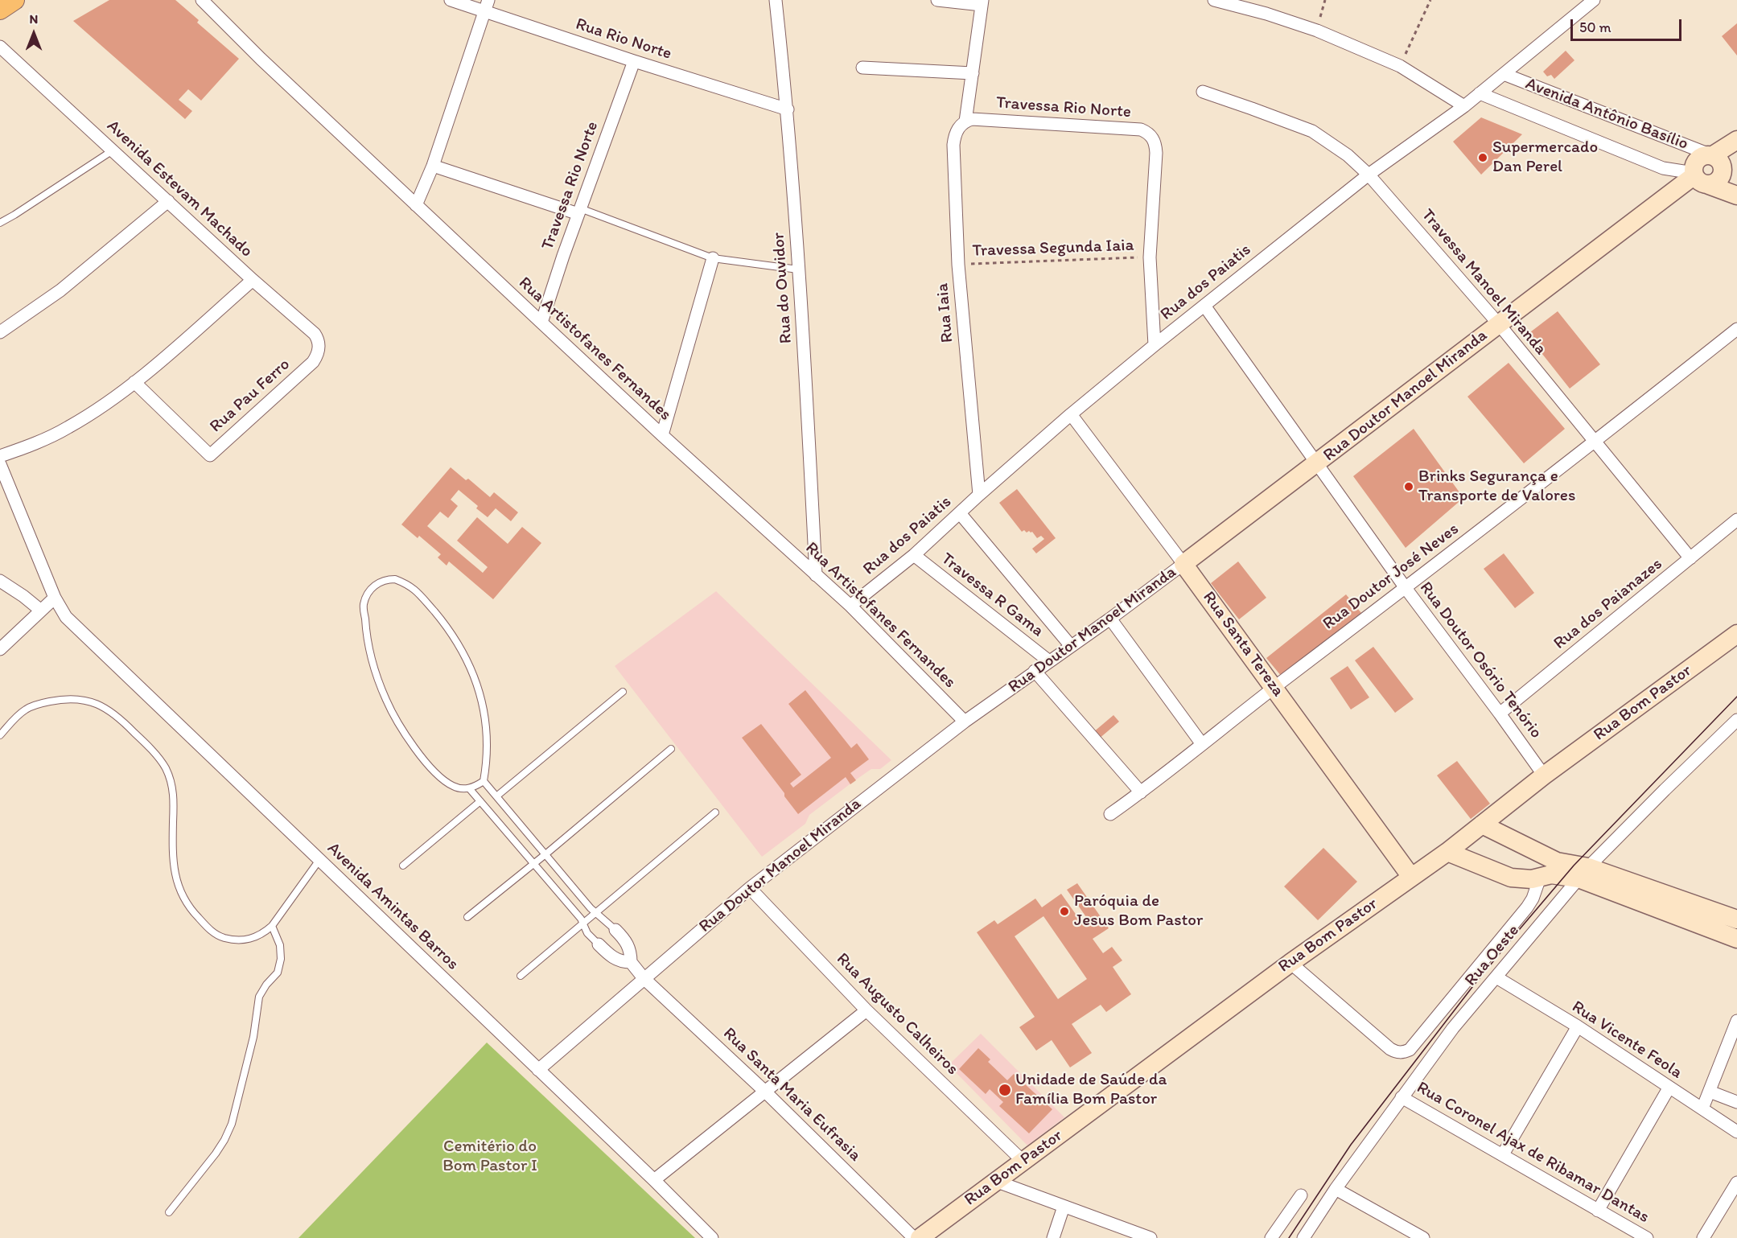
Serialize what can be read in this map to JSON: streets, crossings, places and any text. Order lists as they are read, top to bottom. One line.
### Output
{"streets":{"street":["Rua Rio Norte","Travessa Rio Norte","Avenida Antônio Basílio","Avenida Estevam Machado","Rua dos Paiatis","Travessa Manoel Miranda","Rua do Ouvidor","Rua Iaia","Rua Artistofanes Fernandes","Rua Pau Ferro","Rua Doutor Manoel Miranda","Rua Doutor José Neves","Travessa R Gama","Rua dos Paianazes","Rua Santa Tereza","Rua Doutor Osório Tenório","Rua Bom Pastor","Avenida Amintas Barros","Rua Oeste","Rua Augusto Calheiros","Rua Vicente Feola","Rua Santa Maria Eufrasia","Rua Coronel Ajax de Ribamar Dantas"],"path":["Travessa Segunda Iaia"]},"crossings":[["Rua Rio Norte","Travessa Rio Norte"],["Rua Rio Norte","Rua do Ouvidor"],["Travessa Rio Norte","Travessa Segunda Iaia"],["Travessa Rio Norte","Rua Iaia"],["Travessa Rio Norte","Rua Artistofanes Fernandes"],["Avenida Antônio Basílio","Rua dos Paiatis"],["Avenida Antônio Basílio","Rua Doutor Manoel Miranda"],["Avenida Estevam Machado","Rua Pau Ferro"],["Travessa Segunda Iaia","Rua Iaia"],["Rua dos Paiatis","Travessa Manoel Miranda"],["Rua dos Paiatis","Rua Iaia"],["Rua dos Paiatis","Rua Artistofanes Fernandes"],["Rua dos Paiatis","Travessa R Gama"],["Rua dos Paiatis","Rua Santa Tereza"],["Rua dos Paiatis","Rua Doutor Osório Tenório"],["Travessa Manoel Miranda","Rua Doutor Manoel Miranda"],["Travessa Manoel Miranda","Rua Doutor José Neves"],["Travessa Manoel Miranda","Rua dos Paianazes"],["Rua do Ouvidor","Rua Artistofanes Fernandes"],["Rua Artistofanes Fernandes","Rua Doutor Manoel Miranda"],["Rua Doutor Manoel Miranda","Travessa R Gama"],["Rua Doutor Manoel Miranda","Rua Santa Tereza"],["Rua Doutor Manoel Miranda","Rua Doutor Osório Tenório"],["Rua Doutor Manoel Miranda","Avenida Amintas Barros"],["Rua Doutor Manoel Miranda","Rua Augusto Calheiros"],["Rua Doutor Manoel Miranda","Rua Santa Maria Eufrasia"],["Rua Doutor José Neves","Rua Santa Tereza"],["Rua Doutor José Neves","Rua Doutor Osório Tenório"],["Rua dos Paianazes","Rua Doutor Osório Tenório"],["Rua Santa Tereza","Rua Bom Pastor"],["Rua Doutor Osório Tenório","Rua Bom Pastor"],["Rua Bom Pastor","Rua Augusto Calheiros"],["Rua Oeste","Rua Vicente Feola"],["Rua Oeste","Rua Coronel Ajax de Ribamar Dantas"]],"parks":["Cemitério do Bom Pastor I"],"places":["Supermercado Dan Perel","Brinks Segurança e Transporte de Valores","Paróquia de Jesus Bom Pastor","Unidade de Saúde da Família Bom Pastor"],"scale_bar":"50 m","north":"top"}
